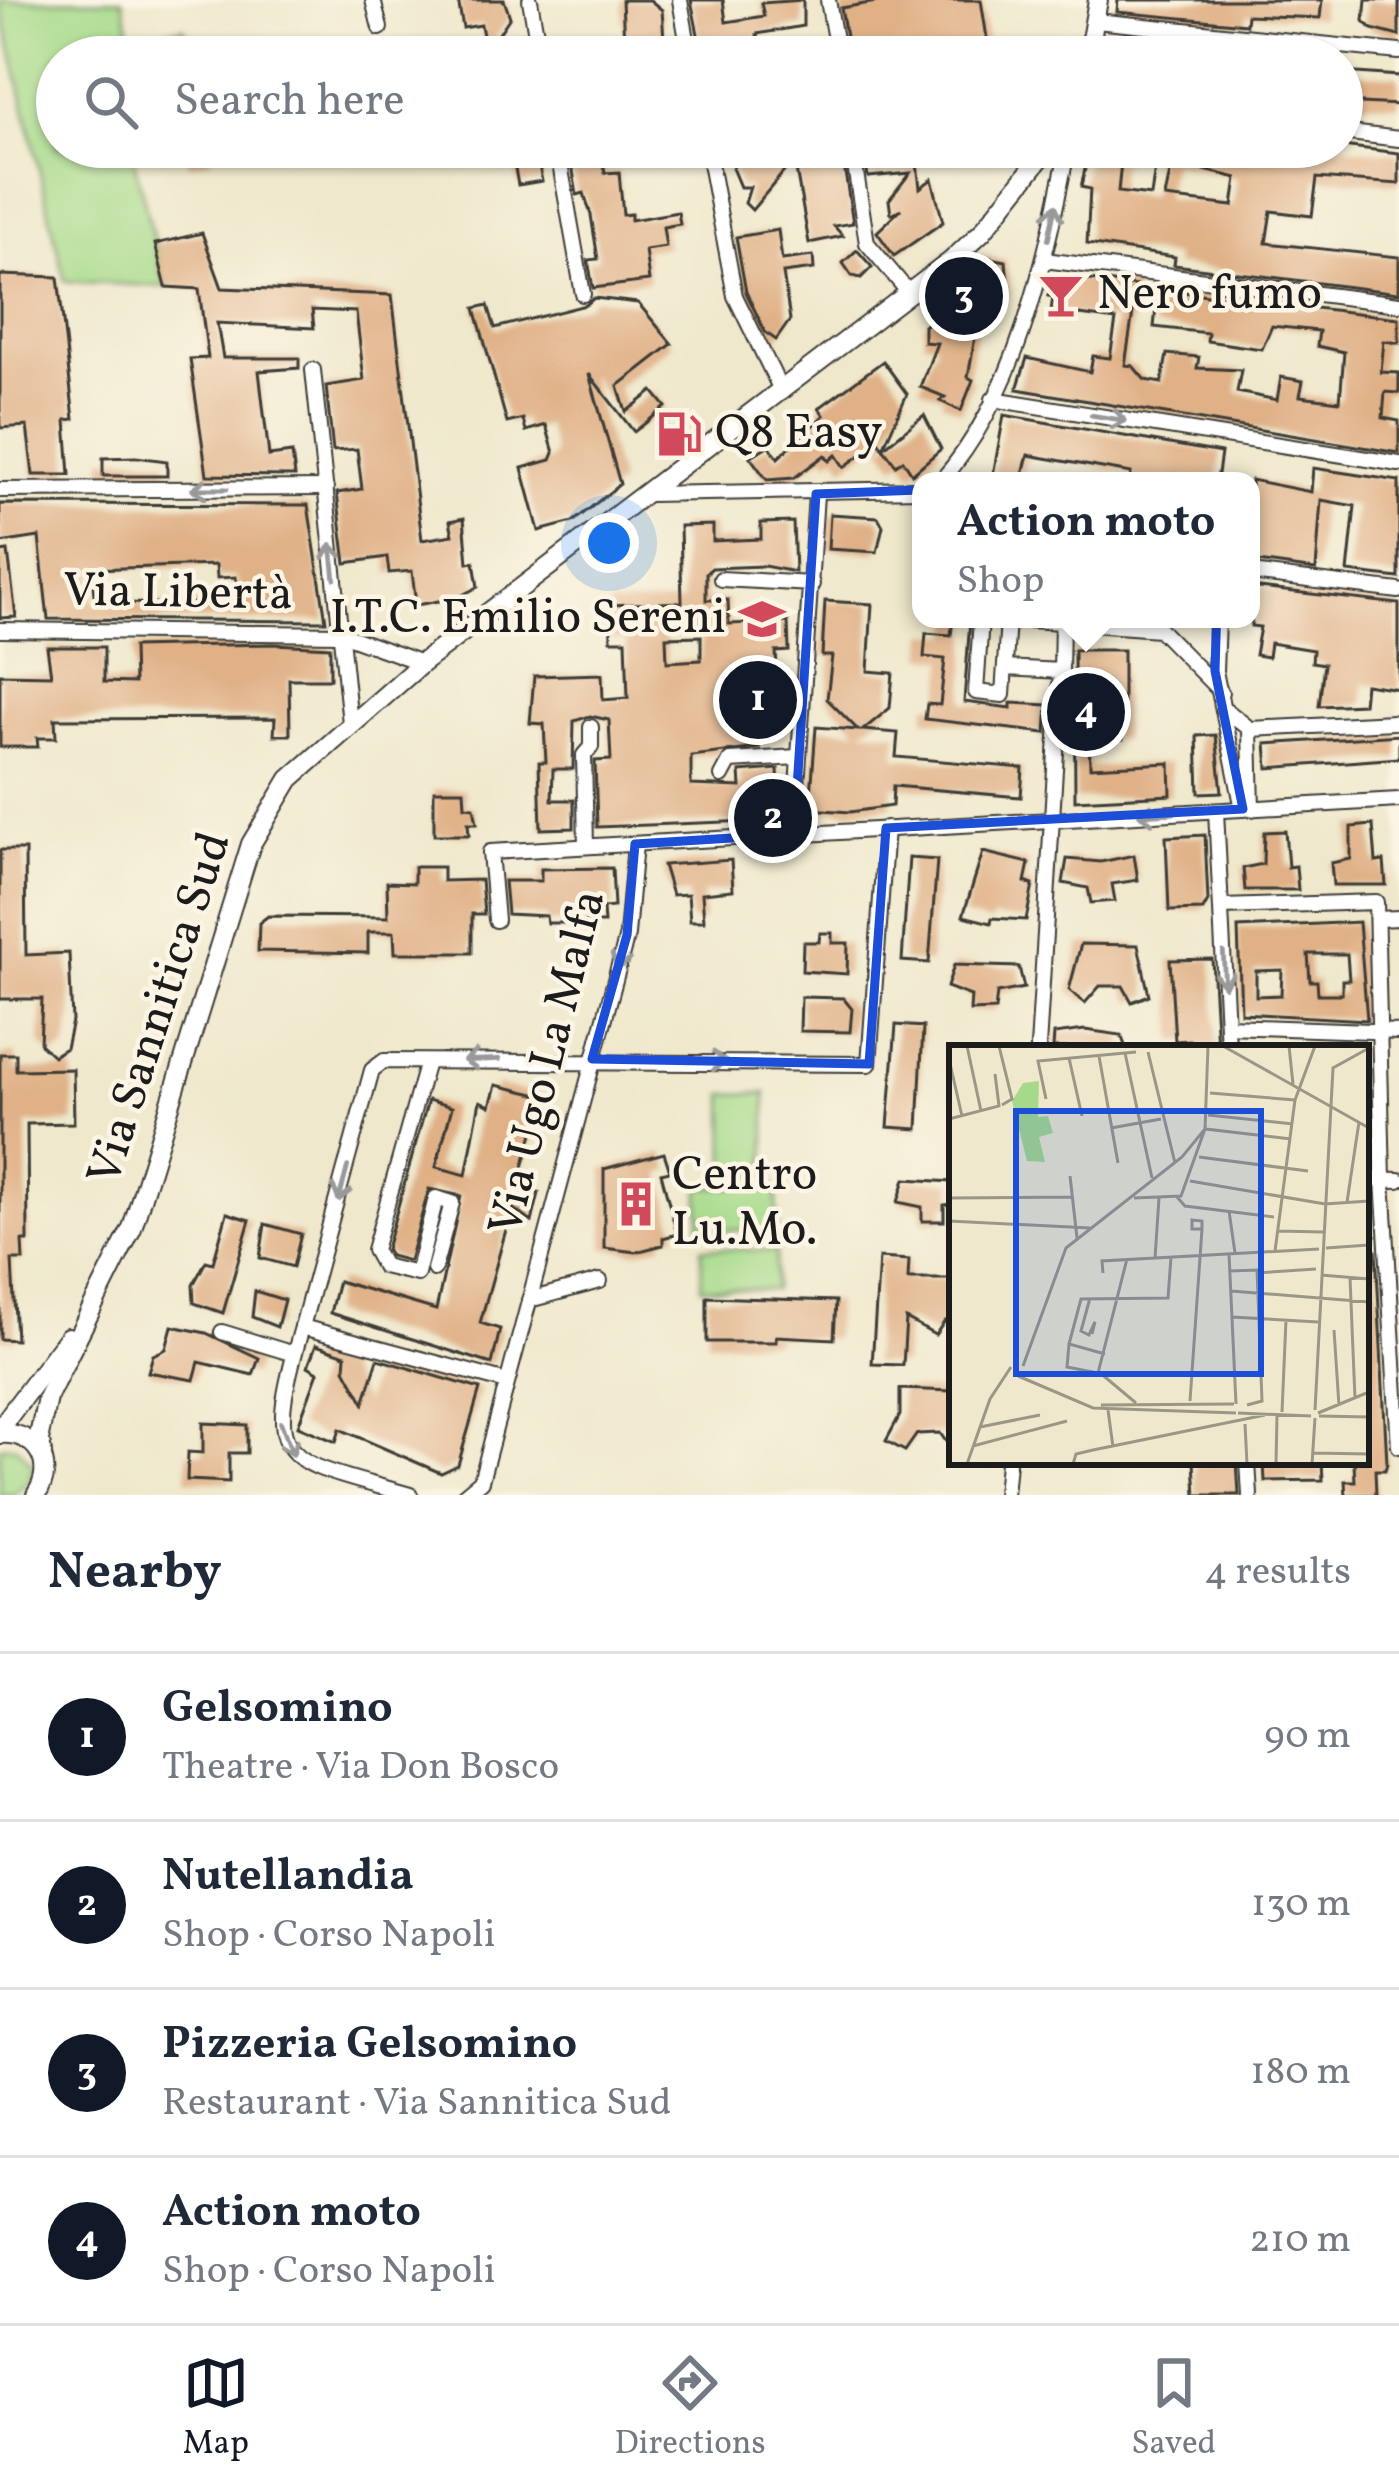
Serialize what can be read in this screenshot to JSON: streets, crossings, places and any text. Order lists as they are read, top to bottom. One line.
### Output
{"streets":{"main road":["Via Sannitica Sud"],"street":["Via Libertà","Via Ugo La Malfa"]},"crossings":[["Via Libertà","Via Sannitica Sud"]],"places":{"bar":["Nero fumo"],"fuel station":["Q8 Easy"],"school or university":["I.T.C. Emilio Sereni"],"building":["Centro Lu.Mo."]},"page":{"search":"Search here","pins":["3","1","4","2"],"popup":["Action moto","Shop"],"heading":["Nearby","4 results"],"list":[{"mark":"1","name":"Gelsomino","note":"Theatre · Via Don Bosco","value":"90 m"},{"mark":"2","name":"Nutellandia","note":"Shop · Corso Napoli","value":"130 m"},{"mark":"3","name":"Pizzeria Gelsomino","note":"Restaurant · Via Sannitica Sud","value":"180 m"},{"mark":"4","name":"Action moto","note":"Shop · Corso Napoli","value":"210 m"}],"nav":["Map","Directions","Saved"]}}
